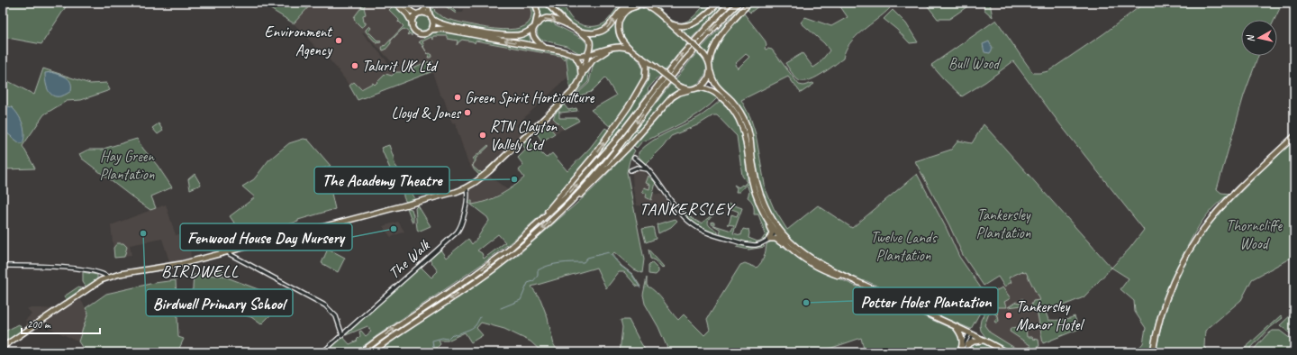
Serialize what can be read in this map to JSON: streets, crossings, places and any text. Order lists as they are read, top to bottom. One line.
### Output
{"streets":{"street":["The Walk"]},"districts":["TANKERSLEY","BIRDWELL"],"parks":["Bull Wood","Hay Green Plantation","Tankersley Plantation","Thorncliffe Wood","Twelve Lands Plantation"],"places":["Environment Agency","Talurit UK Ltd","Green Spirit Horticulture","Lloyd & Jones","RTN Clayton Vallely Ltd","The Academy Theatre","Fenwood House Day Nursery","Birdwell Primary School","Potter Holes Plantation","Tankersley Manor Hotel"],"scale_bar":"200 m","north":"left"}
